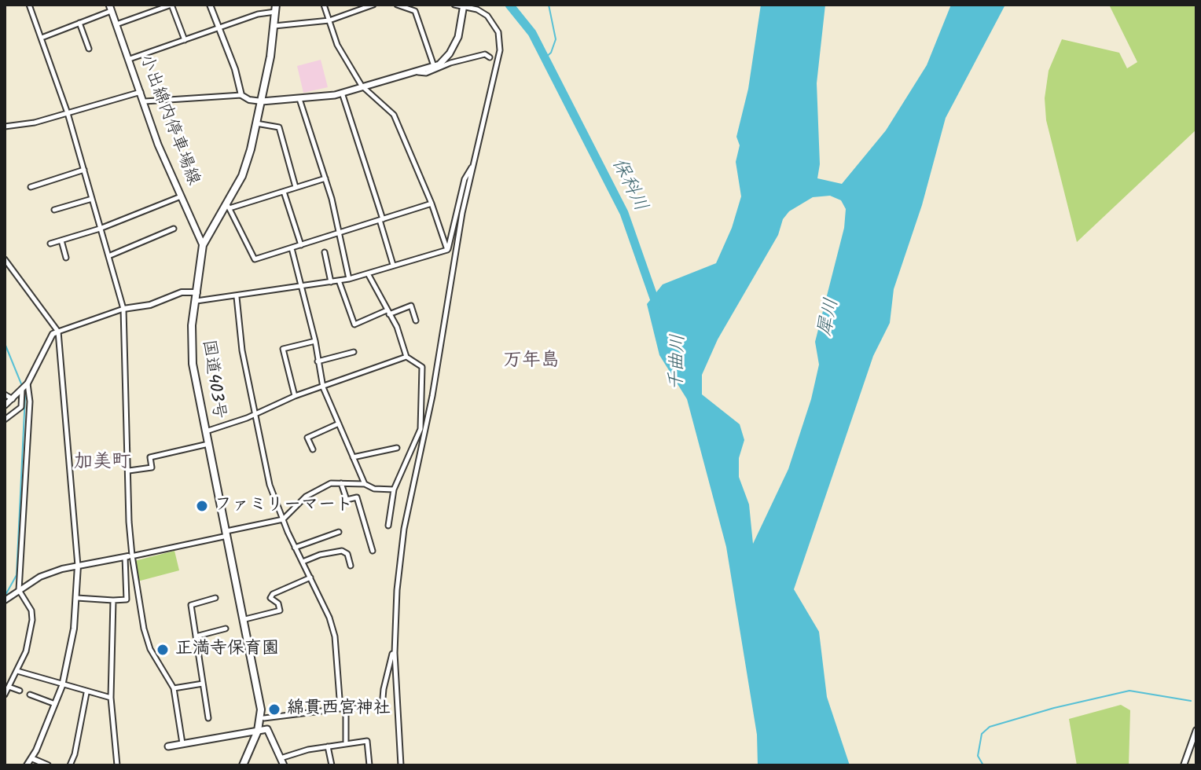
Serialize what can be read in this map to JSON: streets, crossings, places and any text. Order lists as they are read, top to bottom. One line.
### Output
{"streets":{"highway":["国道403号"],"main road":["小出綿内停車場線"]},"crossings":[["小出綿内停車場線","国道403号"]],"districts":["万年島","加美町"],"water":["保科川","犀川","千曲川"],"places":["ファミリーマート","正満寺保育園","綿貫西宮神社"]}
